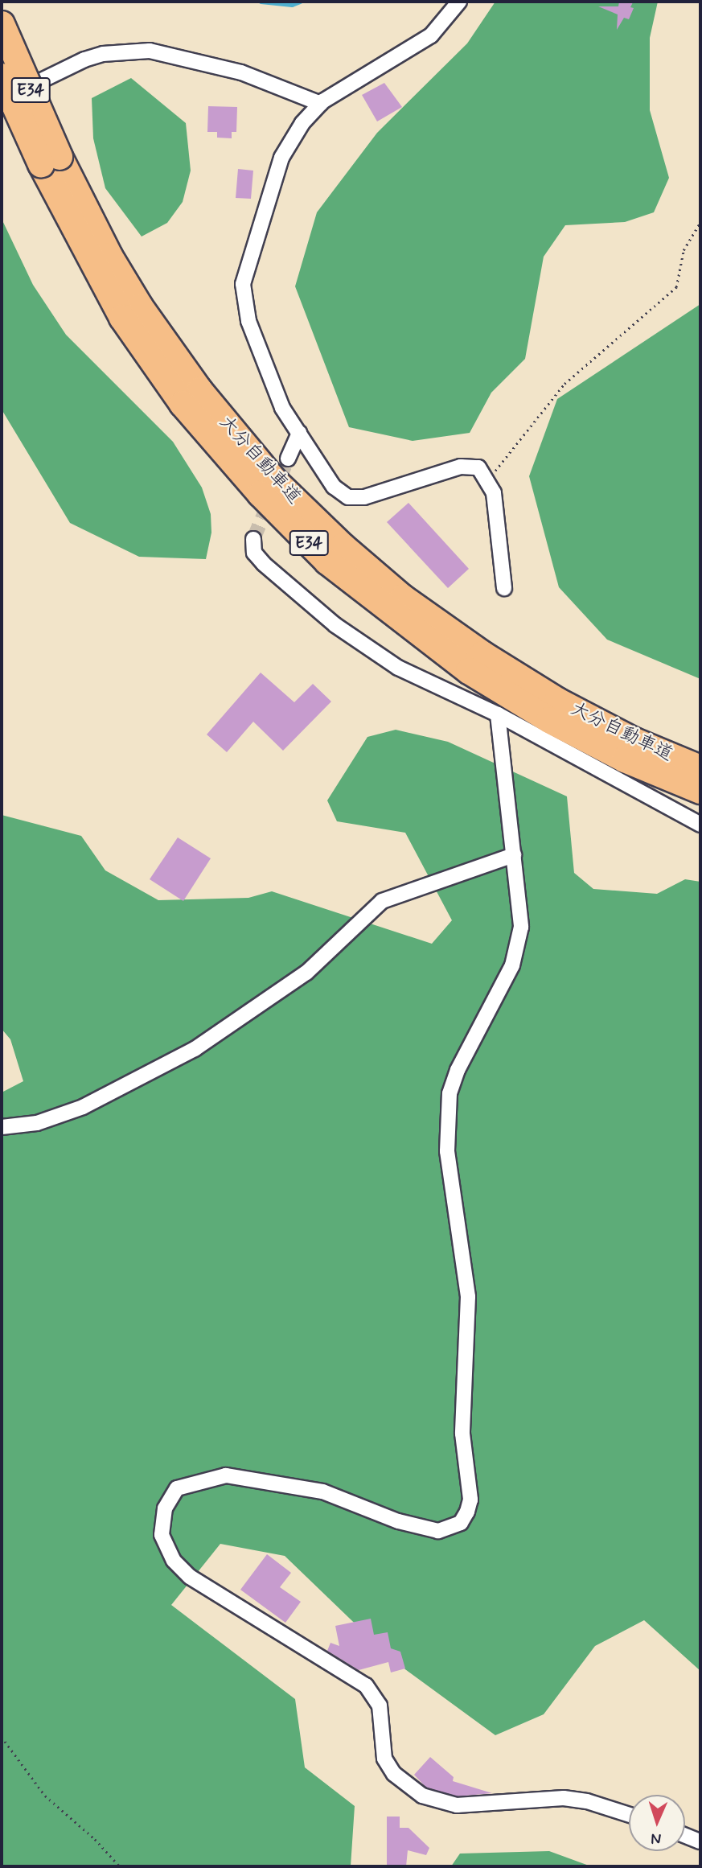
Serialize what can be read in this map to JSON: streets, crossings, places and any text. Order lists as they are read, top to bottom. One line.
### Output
{"streets":{"highway":["E34","大分自動車道"]},"north":"bottom"}
